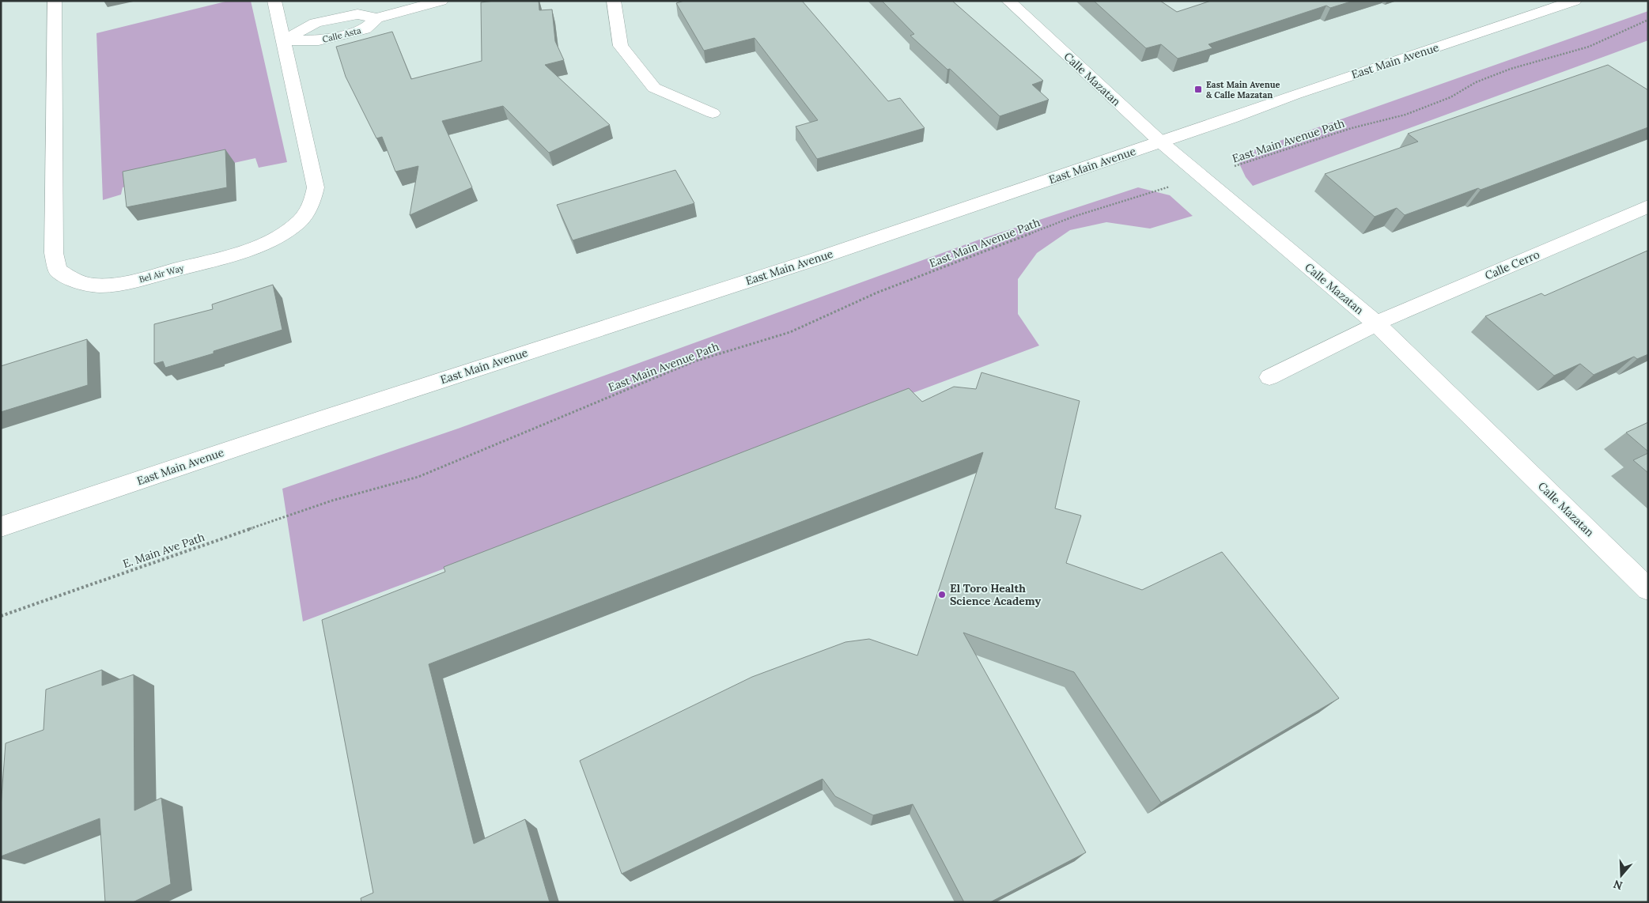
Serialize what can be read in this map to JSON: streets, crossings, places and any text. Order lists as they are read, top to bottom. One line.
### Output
{"streets":{"street":["Calle Asta","East Main Avenue","Calle Mazatan","Calle Cerro","Bel Air Way"],"path":["East Main Avenue Path","E. Main Ave Path"]},"crossings":[["Calle Asta","Bel Air Way"],["East Main Avenue","Calle Mazatan"],["Calle Mazatan","East Main Avenue Path"],["Calle Mazatan","Calle Cerro"],["East Main Avenue Path","E. Main Ave Path"]],"places":{"transit":["East Main Avenue & Calle Mazatan"],"other":["El Toro Health Science Academy"]},"north":"bottom"}
